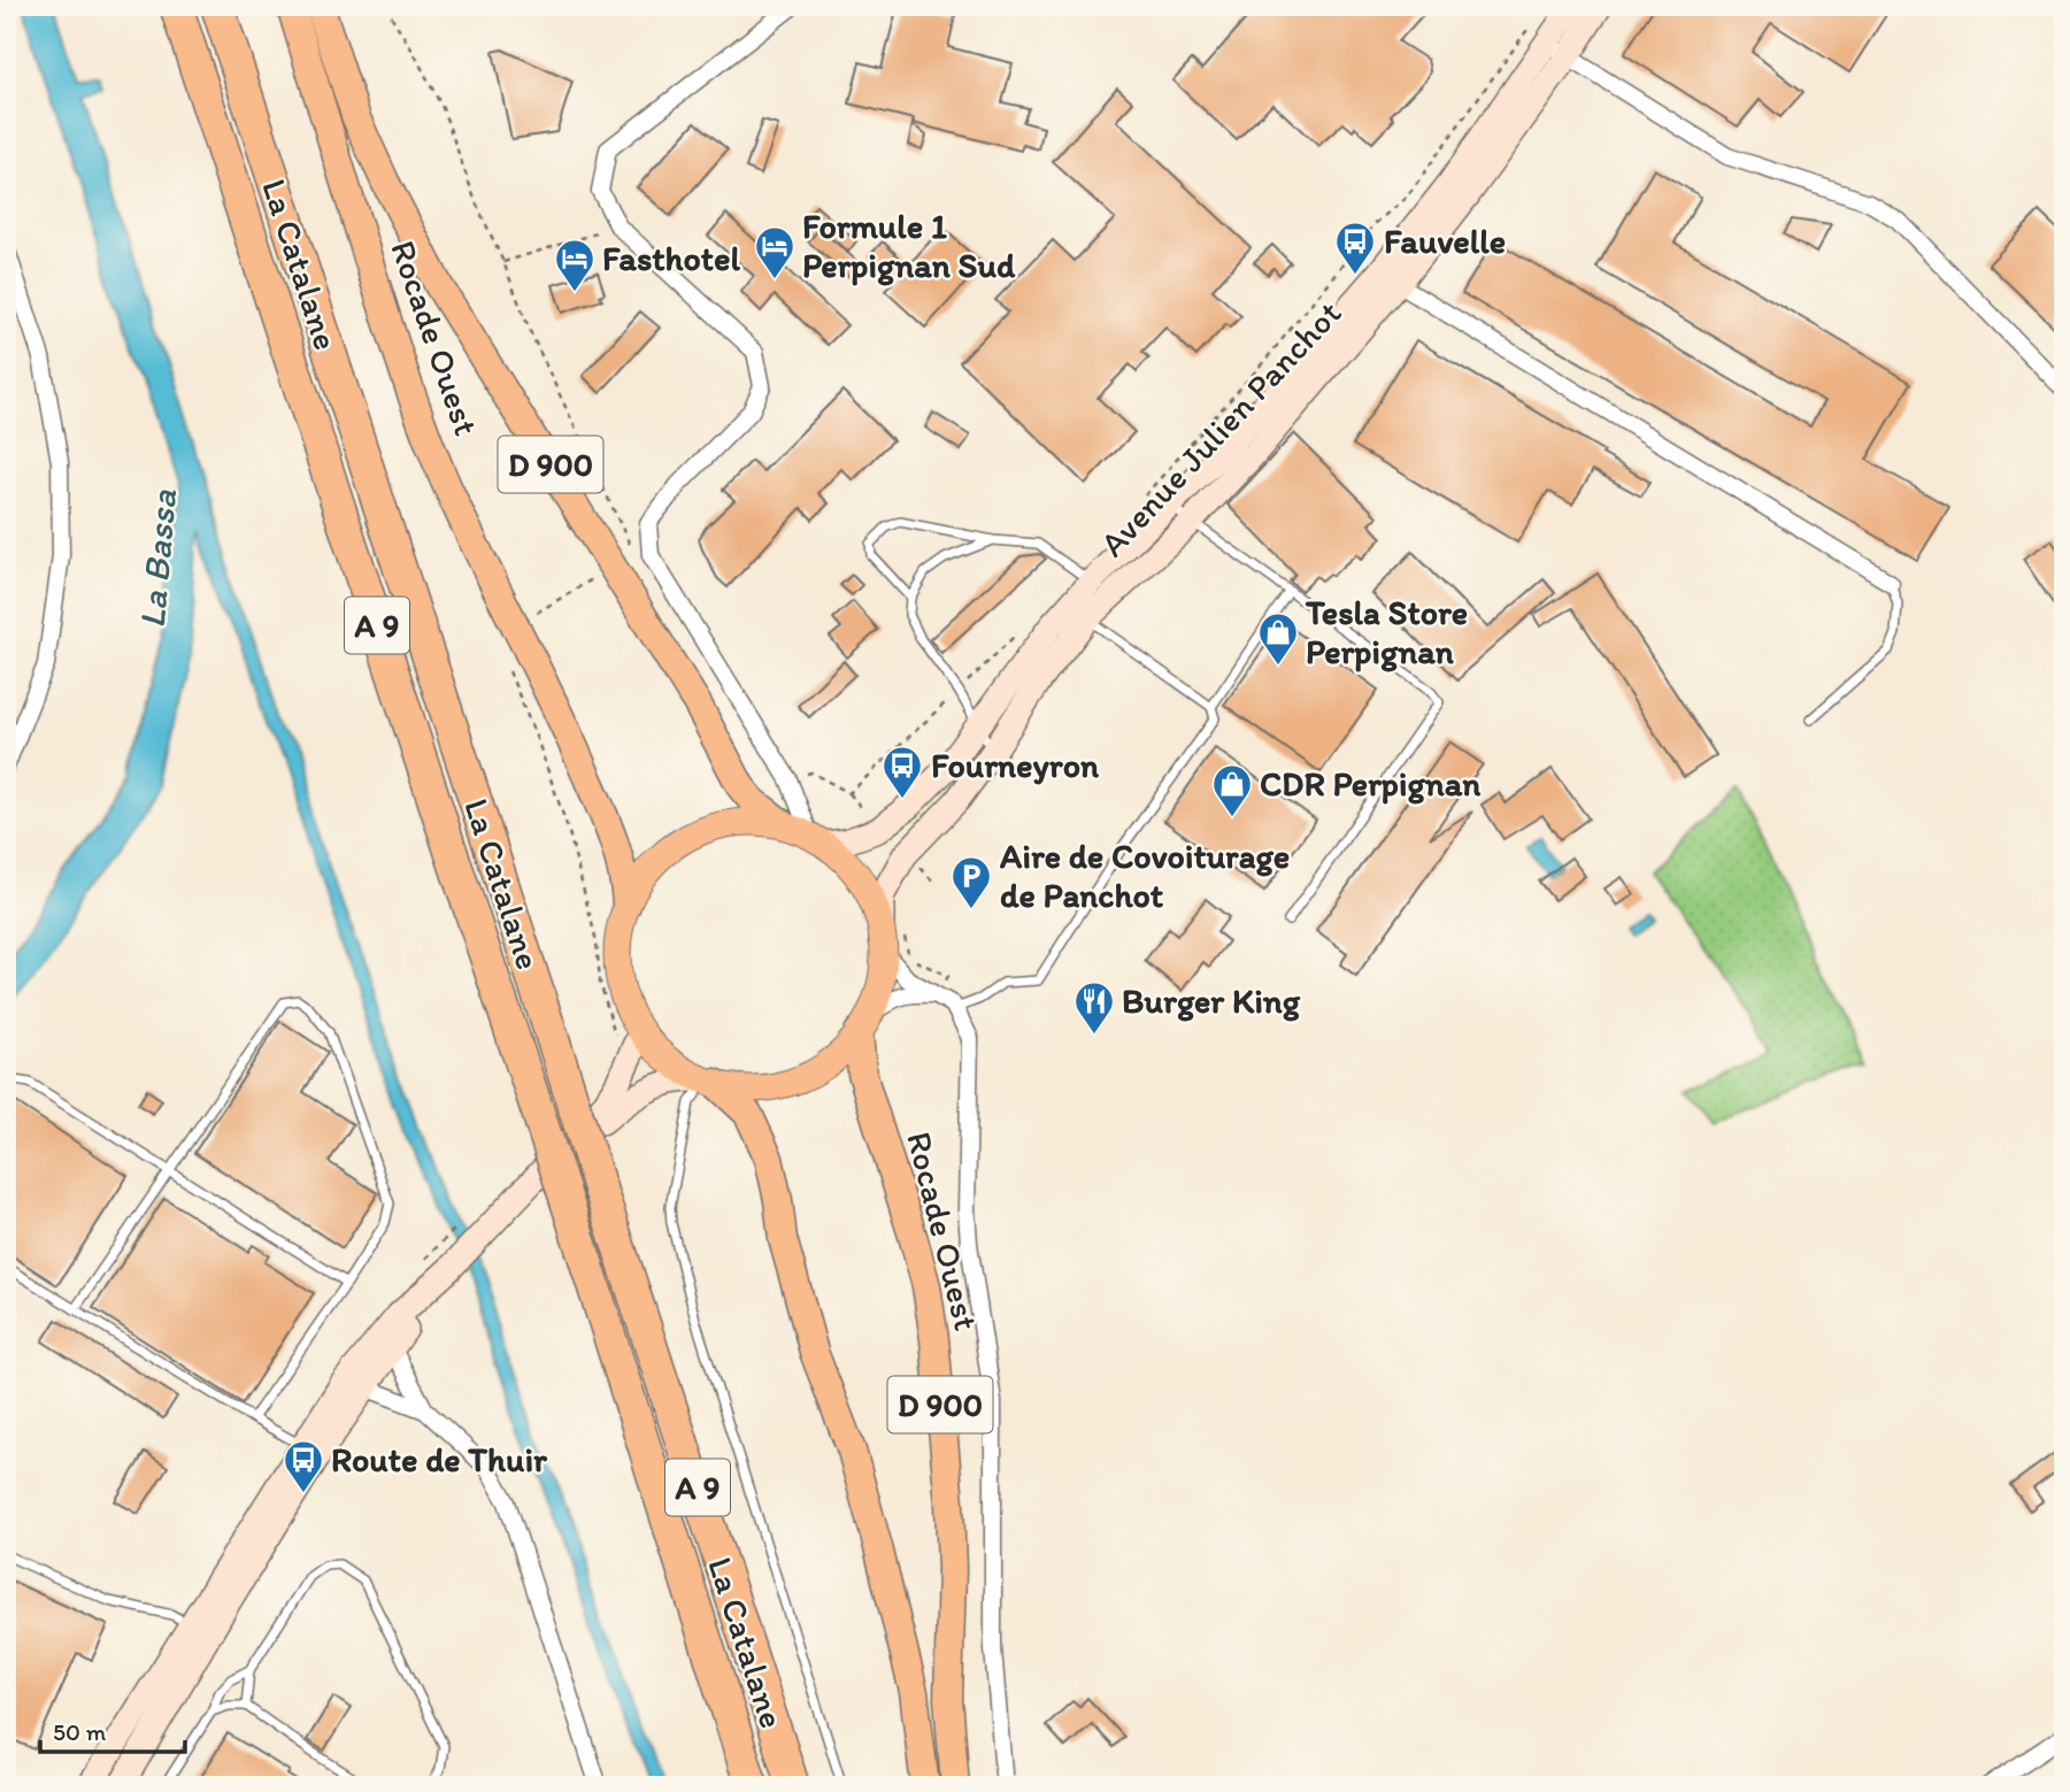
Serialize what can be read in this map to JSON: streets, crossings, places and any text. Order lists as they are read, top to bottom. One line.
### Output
{"streets":{"highway":["La Catalane","Rocade Ouest","D 900","A 9"],"main road":["Avenue Julien Panchot"]},"crossings":[["Rocade Ouest","Avenue Julien Panchot"],["Rocade Ouest","D 900"],["Avenue Julien Panchot","D 900"]],"water":["La Bassa"],"places":{"bus stop":["Fauvelle","Fourneyron","Route de Thuir"],"hotel":["Formule 1 Perpignan Sud","Fasthotel"],"shop":["Tesla Store Perpignan","CDR Perpignan"],"parking":["Aire de Covoiturage de Panchot"],"restaurant":["Burger King"]},"scale_bar":"50 m"}
